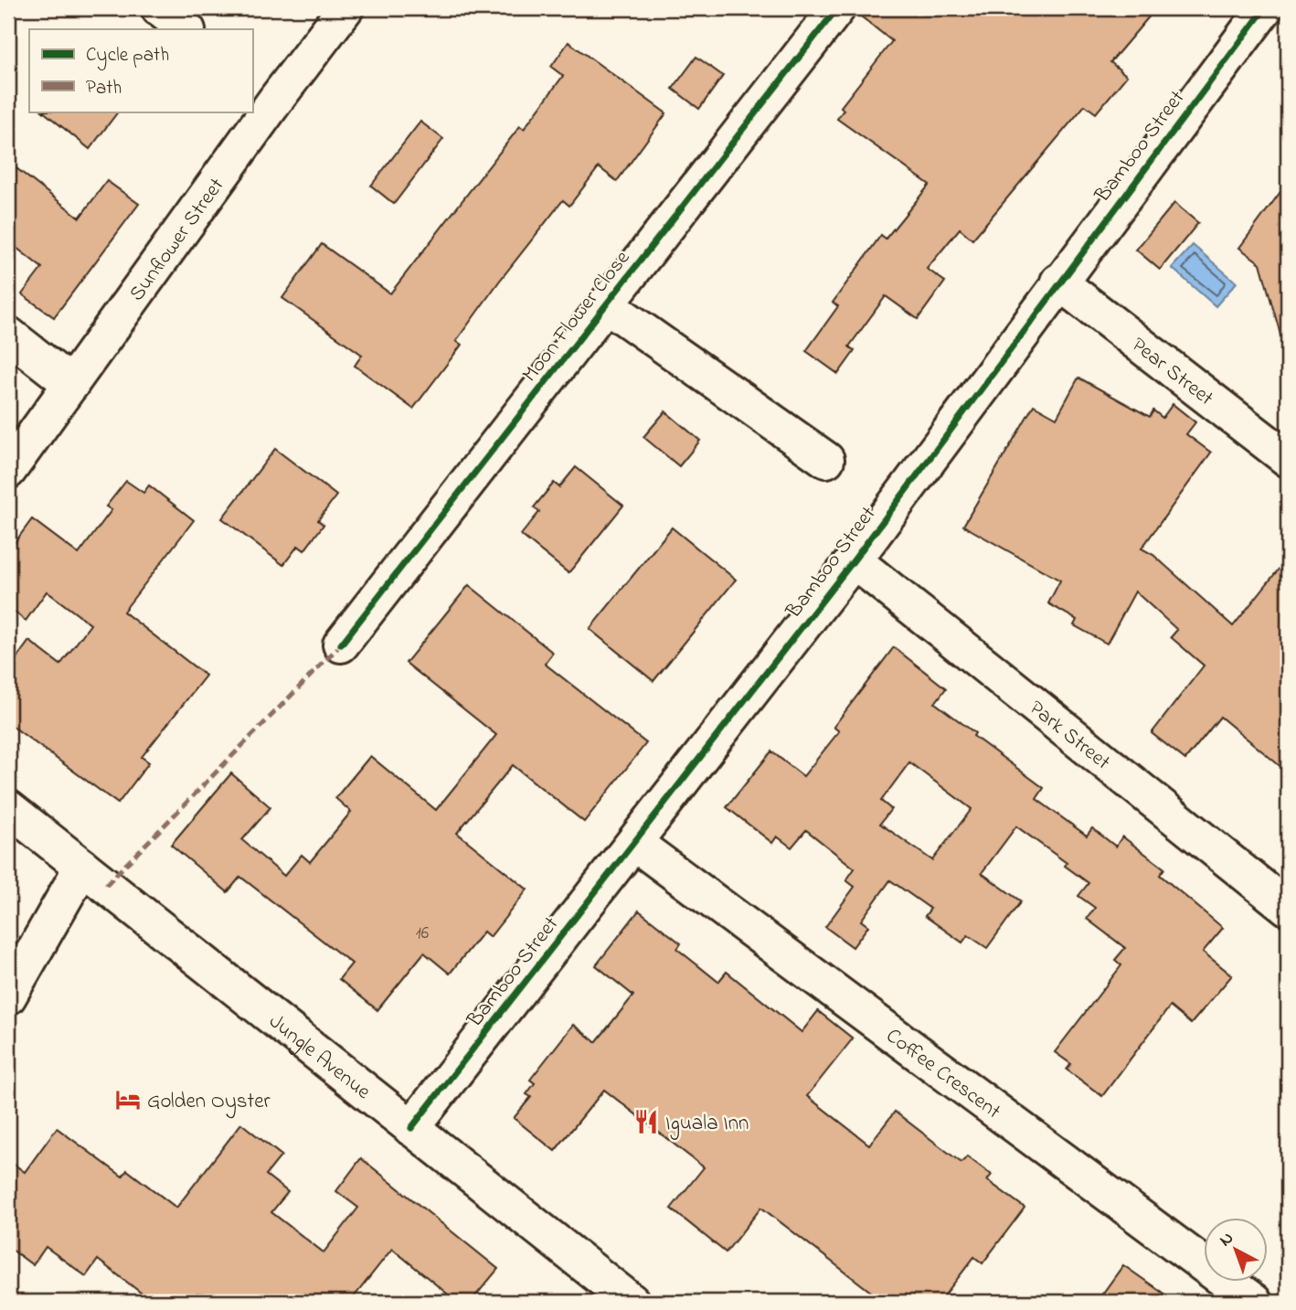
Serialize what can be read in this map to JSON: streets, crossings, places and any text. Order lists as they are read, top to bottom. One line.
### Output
{"streets":{"street":["Bamboo Street","Sunflower Street","Moon Flower Close","Pear Street","Park Street","Jungle Avenue","Coffee Crescent"]},"crossings":[["Bamboo Street","Pear Street"],["Bamboo Street","Park Street"],["Bamboo Street","Jungle Avenue"],["Bamboo Street","Coffee Crescent"]],"places":{"hotel":["Golden Oyster"],"restaurant":["Iguala Inn"]},"house_numbers":["16"],"legend":["Cycle path","Path"],"north":"top left"}
